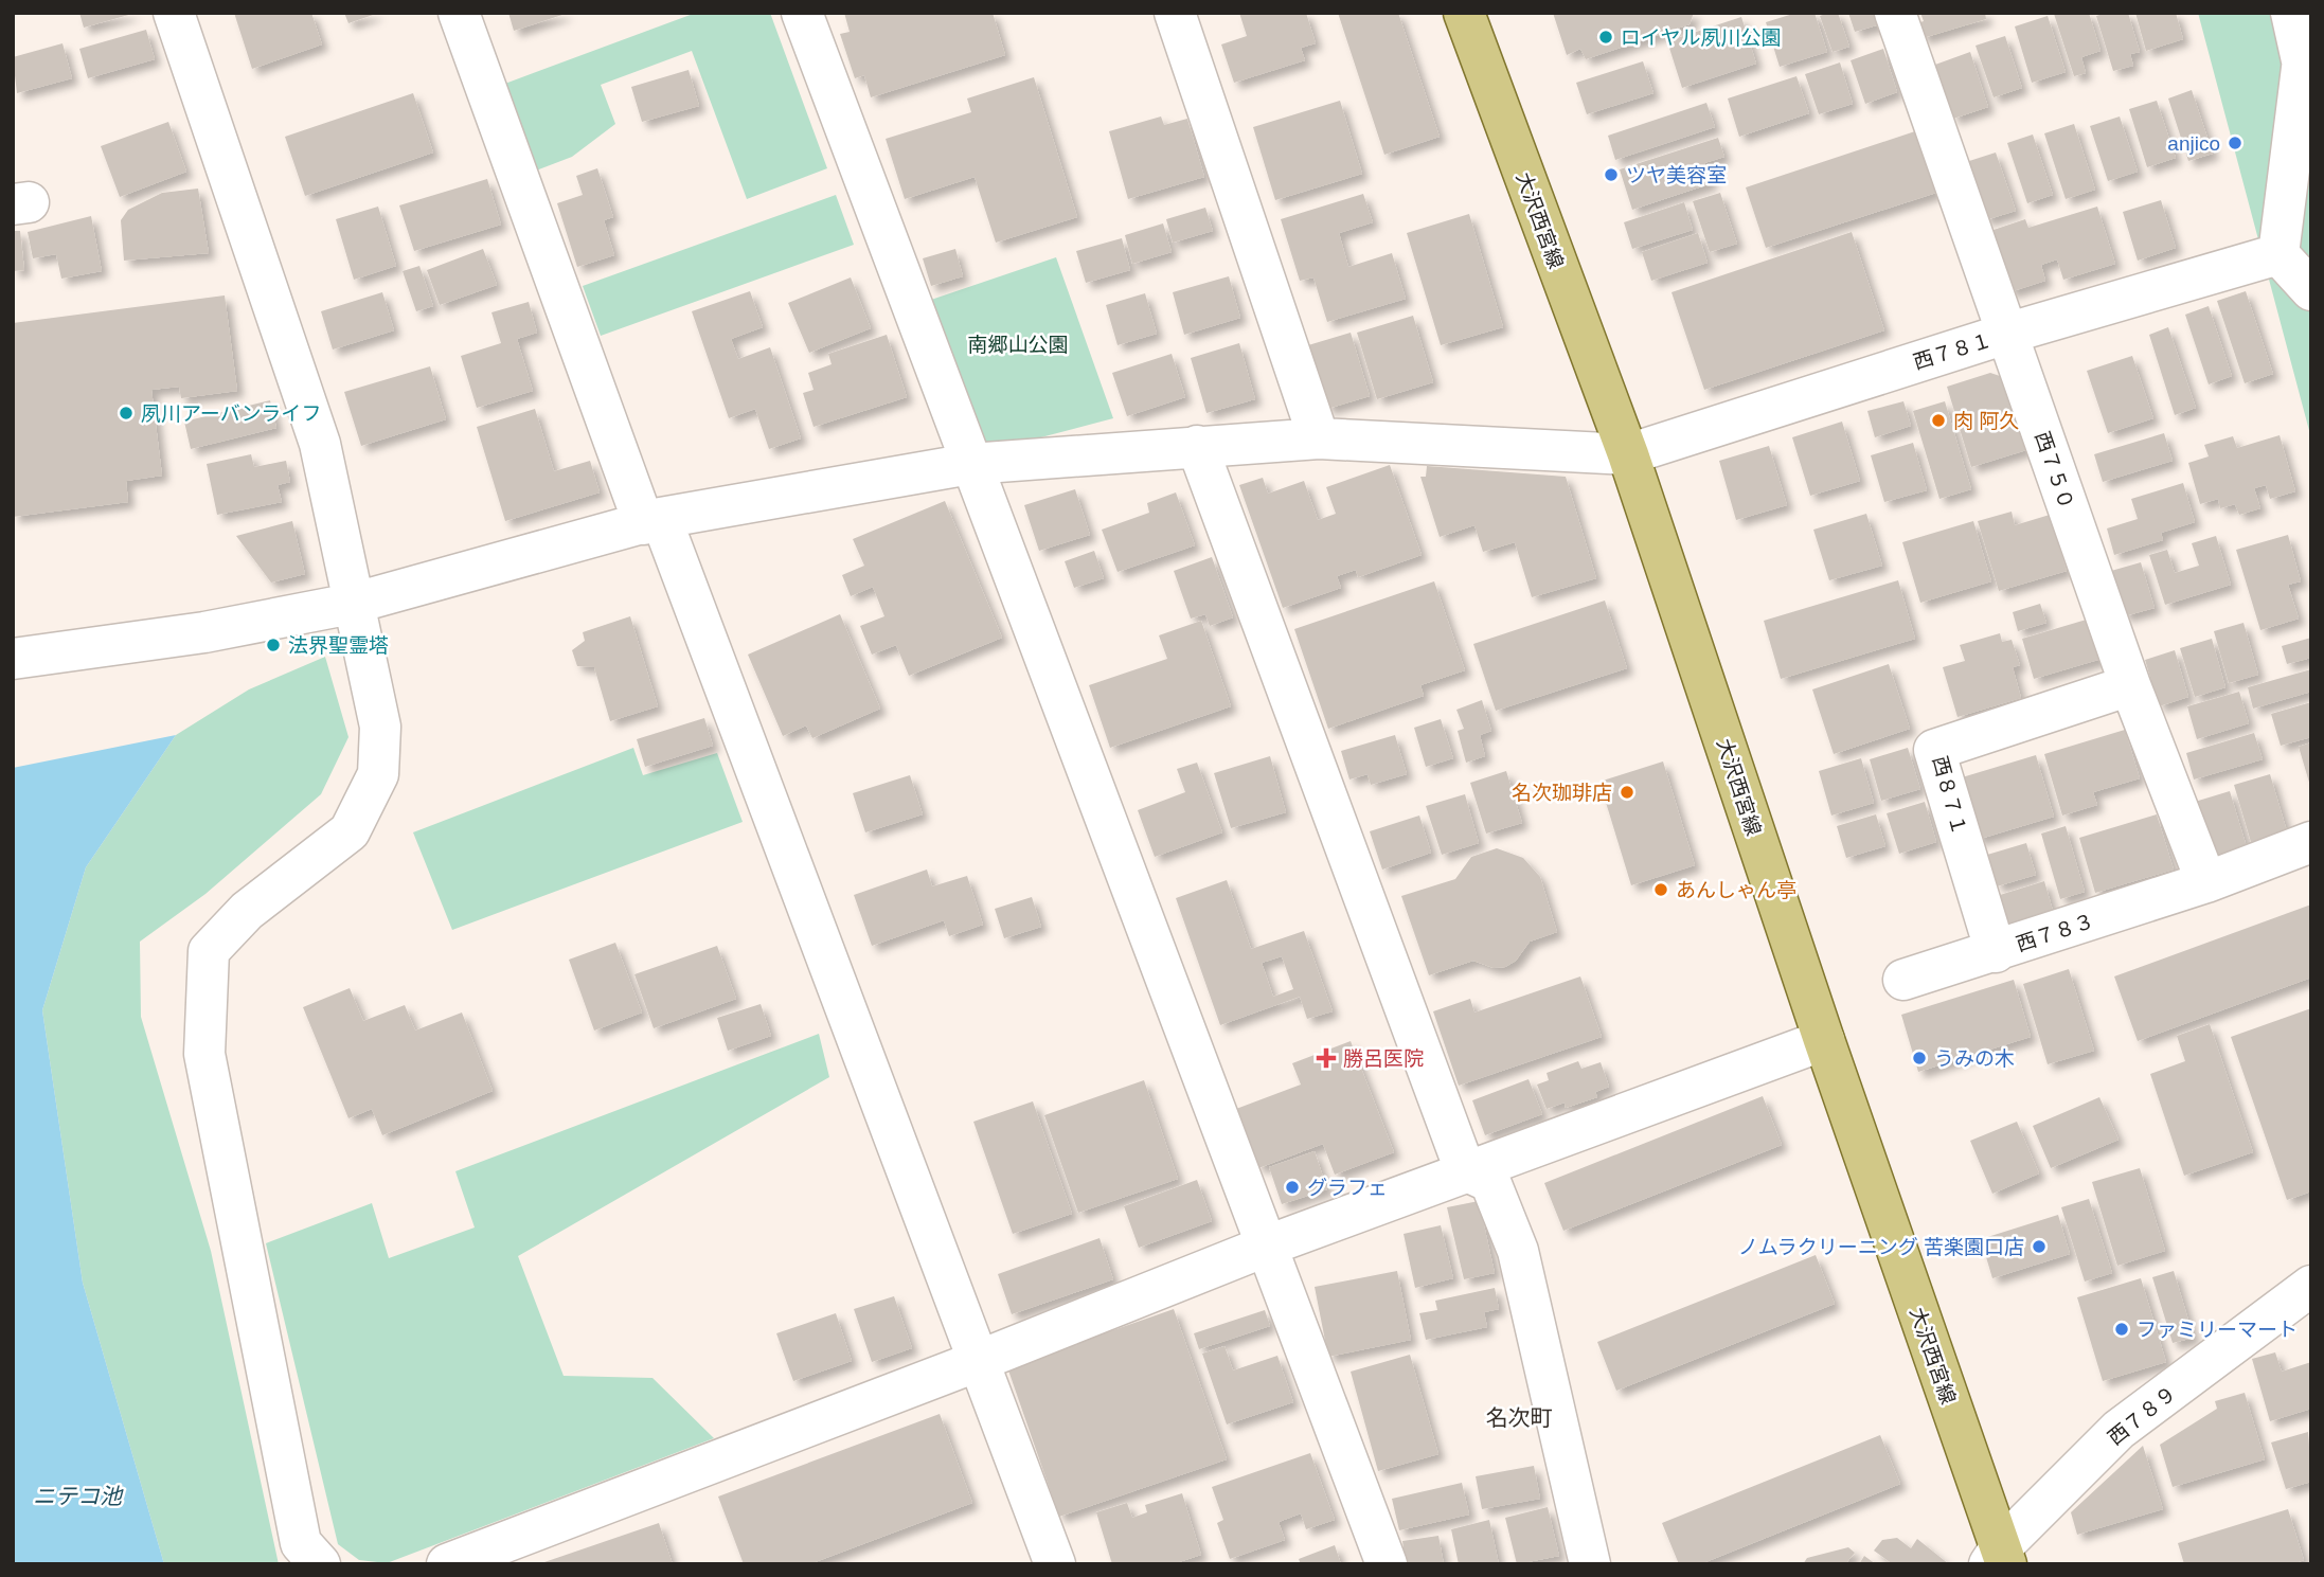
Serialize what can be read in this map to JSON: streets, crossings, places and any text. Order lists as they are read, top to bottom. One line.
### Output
{"streets":{"main road":["大沢西宮線"],"street":["西７８１","西７５０","西８７１","西７８３","西７８９"]},"crossings":[["大沢西宮線","西７８１"],["大沢西宮線","西７８９"],["西７８１","西７５０"],["西７５０","西８７１"],["西７５０","西７８３"],["西８７１","西７８３"]],"districts":["名次町"],"water":["ニテコ池"],"parks":["南郷山公園"],"places":{"other":["ロイヤル夙川公園","anjico","ツヤ美容室","夙川アーバンライフ","肉 阿久","法界聖霊塔","名次珈琲店","あんしゃん亭","うみの木","グラフェ","ノムラクリーニング 苦楽園口店","ファミリーマート"],"health":["勝呂医院"]}}
